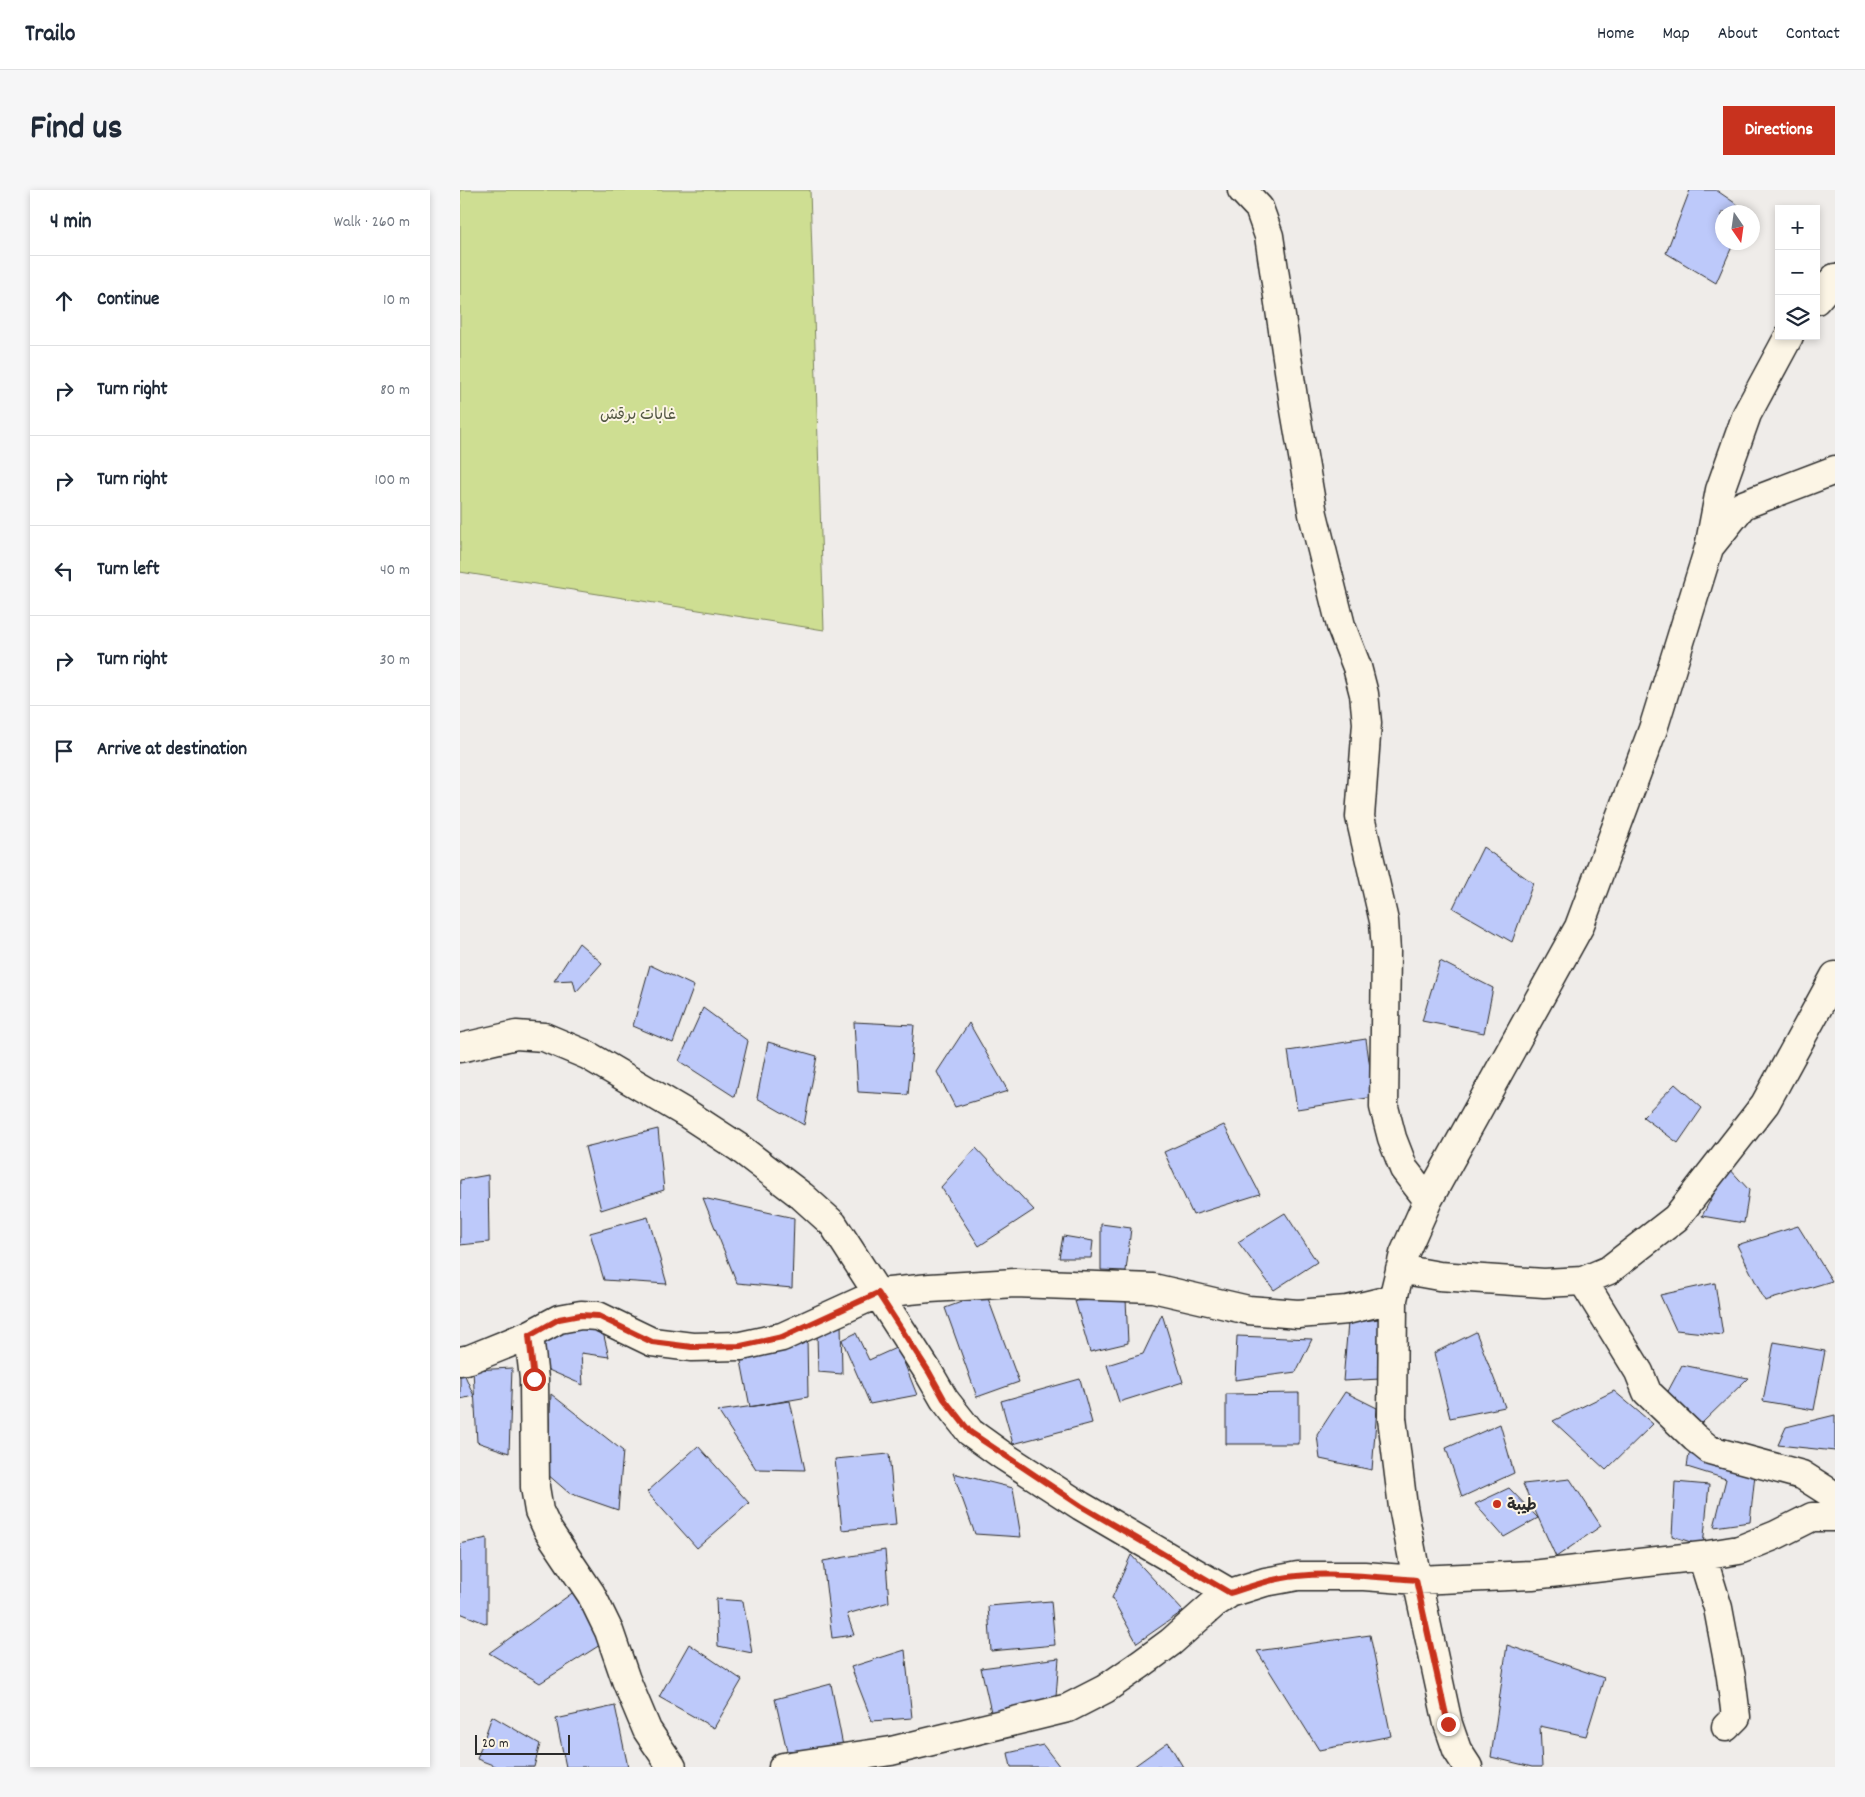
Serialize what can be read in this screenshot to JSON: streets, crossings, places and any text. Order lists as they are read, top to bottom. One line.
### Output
{"parks":["غابات برقش"],"places":["طيبة"],"scale_bar":"20 m","north":"bottom","page":{"header":"Trailo","nav":["Home","Map","About","Contact"],"title":"Find us","buttons":"Directions","heading":["4 min","Walk · 260 m"],"map_buttons":["+","−"],"list":[["Continue","10 m"],["Turn right","80 m"],["Turn right","100 m"],["Turn left","40 m"],["Turn right","30 m"],"Arrive at destination"],"scale":"20 m"}}
